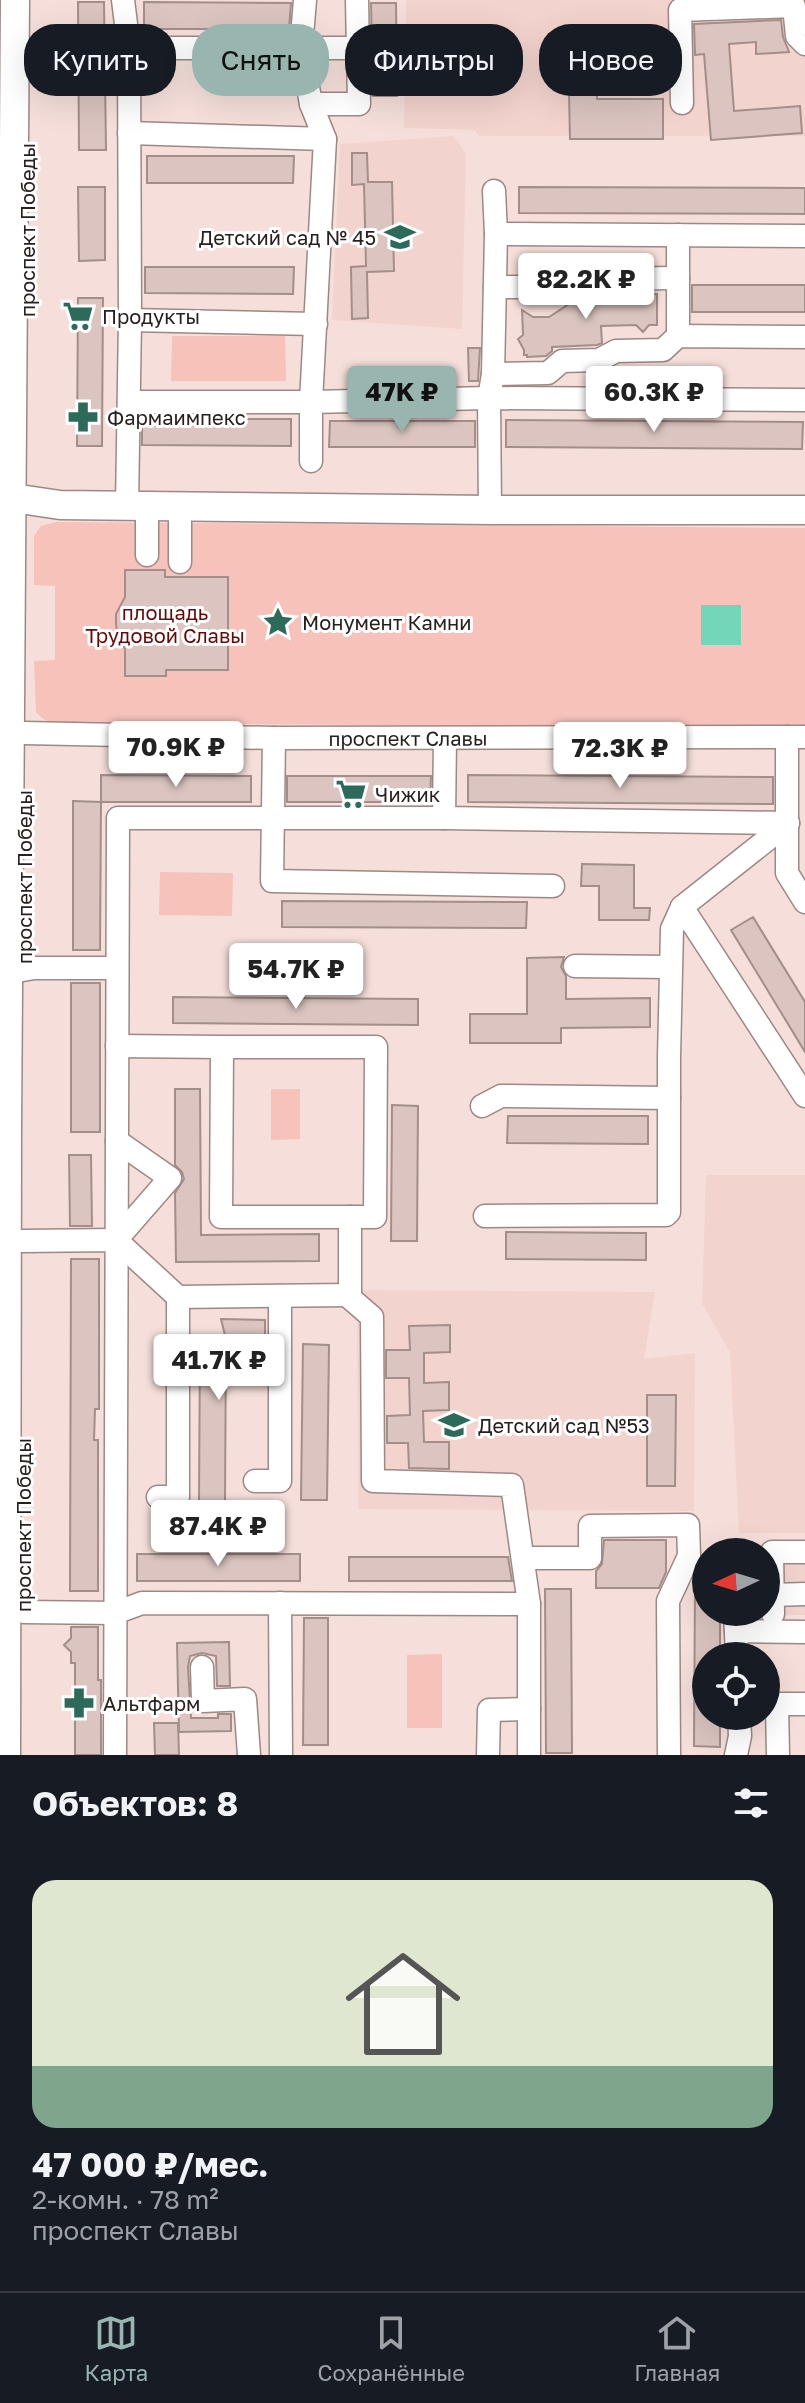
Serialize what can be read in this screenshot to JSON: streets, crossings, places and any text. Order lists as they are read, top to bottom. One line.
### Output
{"streets":{"main road":["проспект Победы"],"street":["проспект Славы"]},"crossings":[["проспект Победы","проспект Славы"]],"parks":["площадь Трудовой Славы"],"places":{"school or university":["Детский сад № 45","Детский сад №53"],"supermarket":["Продукты","Чижик"],"pharmacy":["Фармаимпекс","Альтфарм"],"place":["Монумент Камни"]},"north":"left","page":{"chip":["Купить","Снять","Фильтры","Новое"],"price":["82.2K ₽","47K ₽","60.3K ₽","70.9K ₽","72.3K ₽","54.7K ₽","41.7K ₽","87.4K ₽"],"heading":"Объектов: 8","list":[{"name":"47 000 ₽/мес.","note":"2-комн. · 78 m² · проспект Славы"}],"tabs":["Карта","Сохранённые","Главная"]}}
